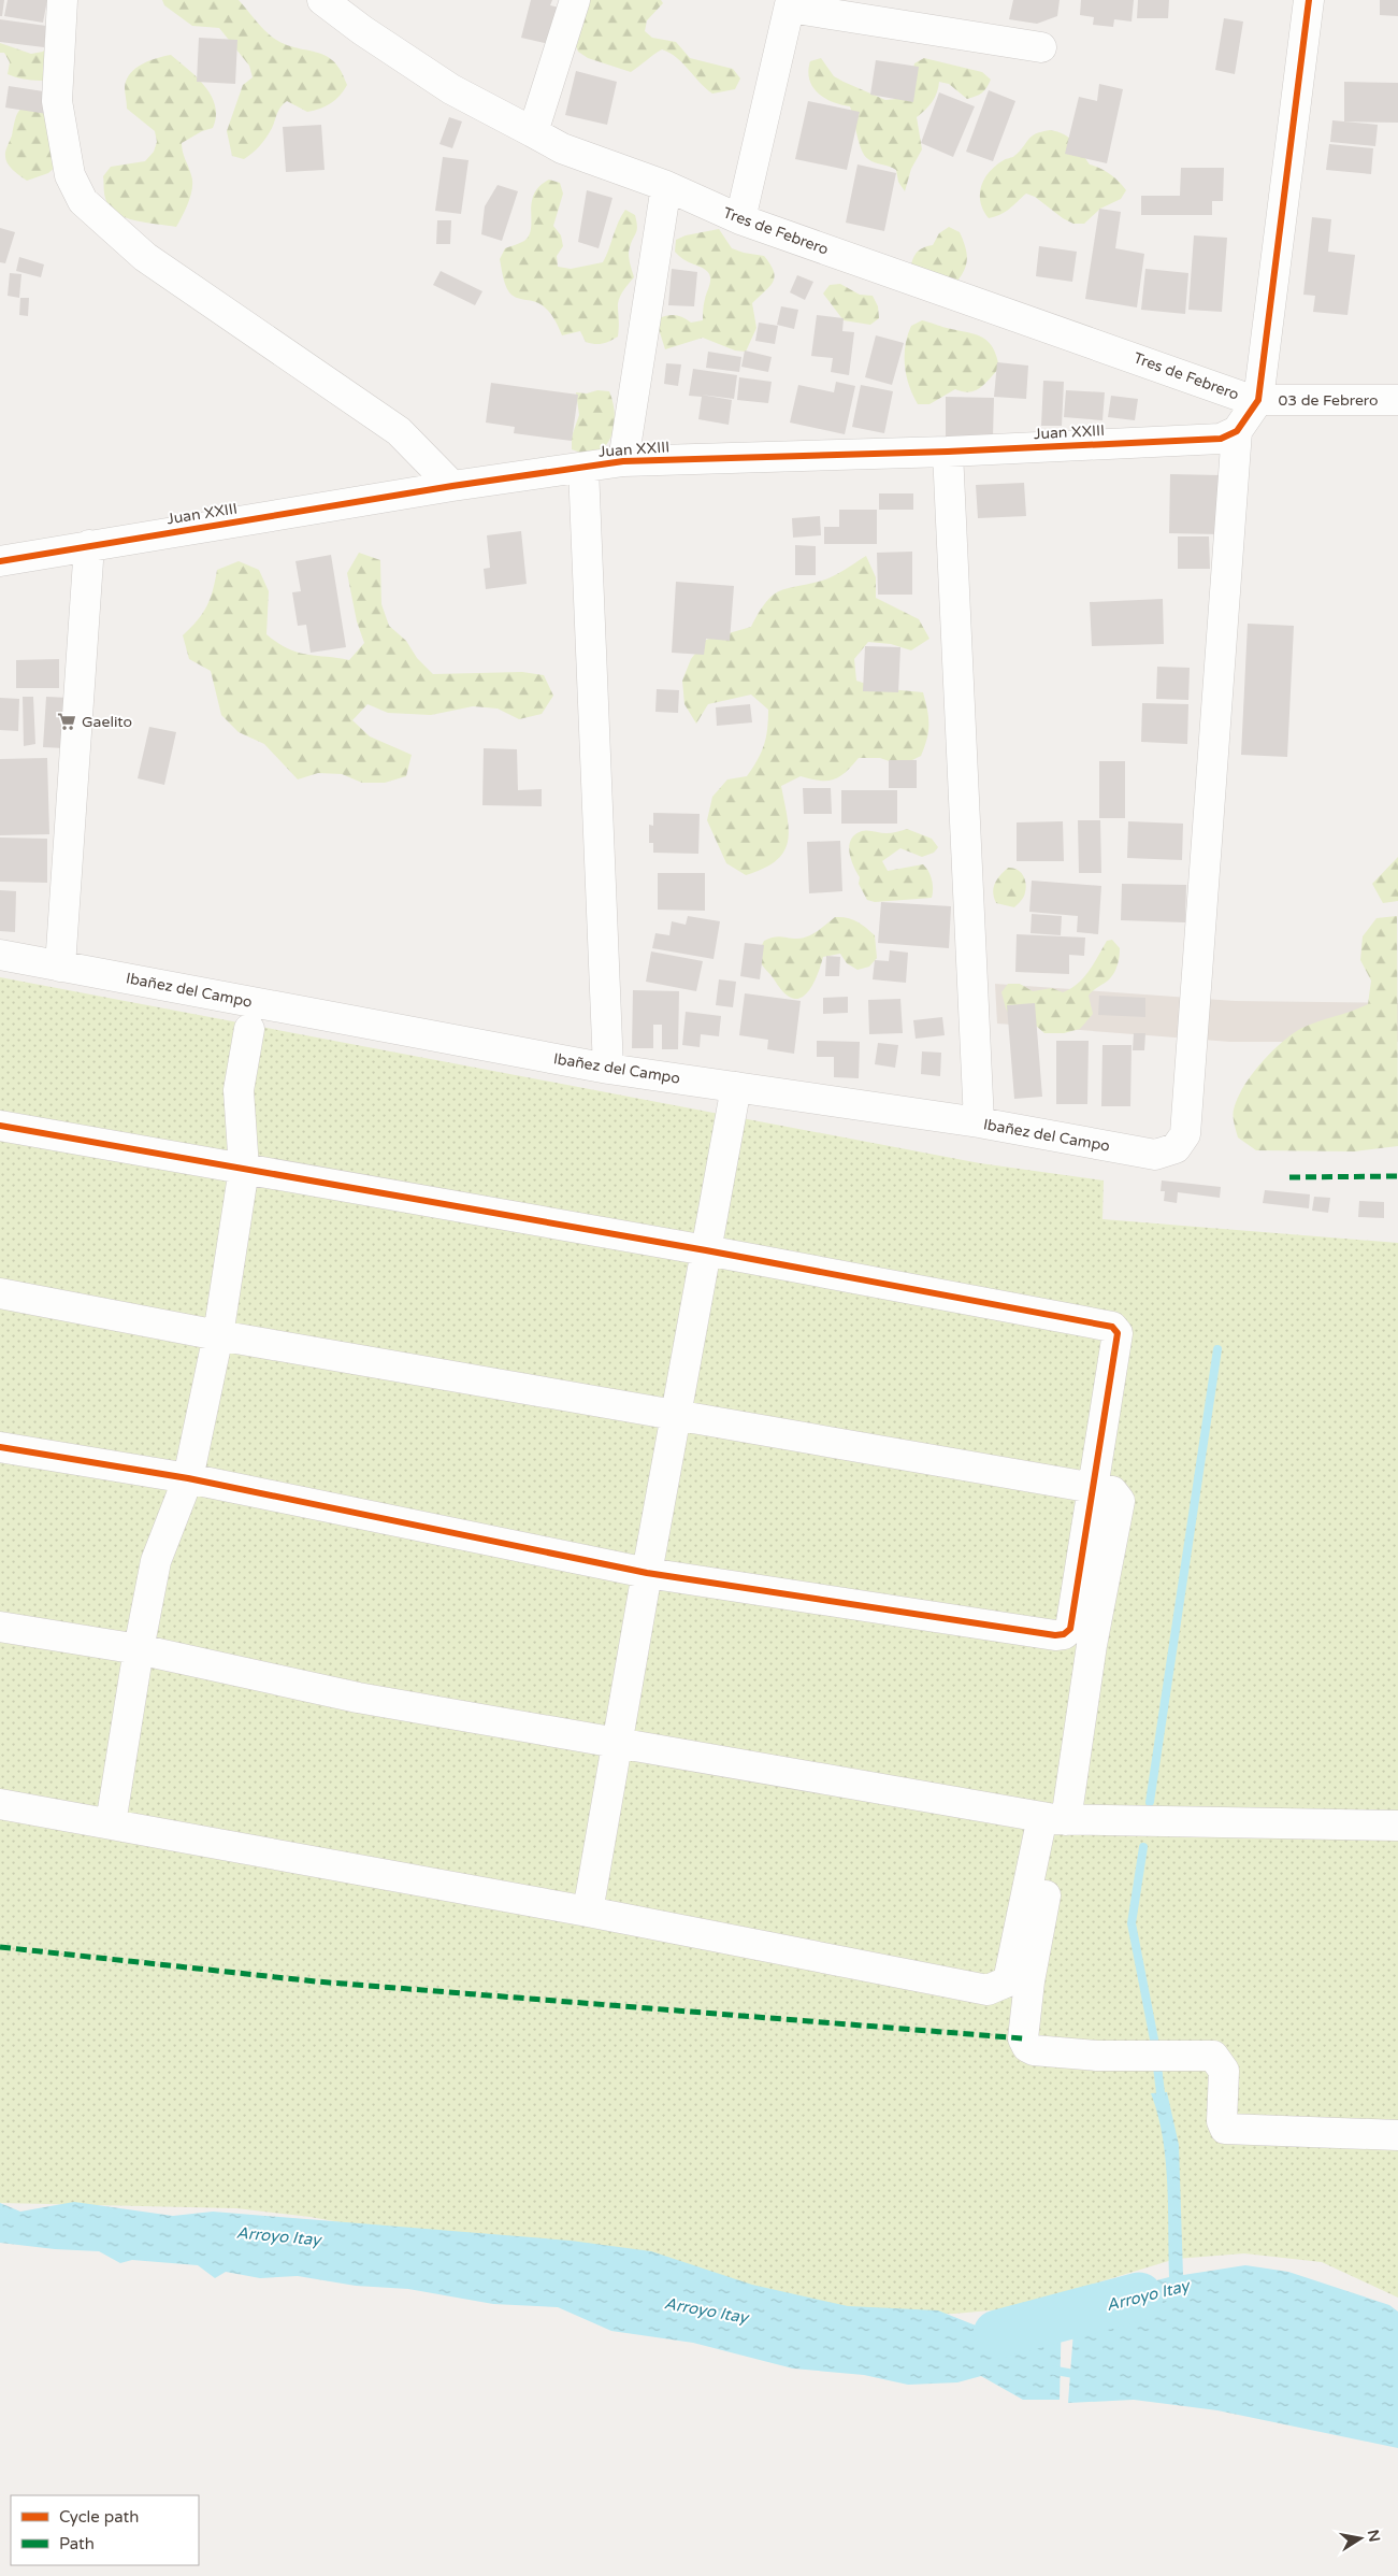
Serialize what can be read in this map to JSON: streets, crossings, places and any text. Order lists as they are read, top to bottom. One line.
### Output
{"streets":{"street":["Tres de Febrero","03 de Febrero","Juan XXIII","Ibañez del Campo"]},"crossings":[["Tres de Febrero","03 de Febrero"],["Juan XXIII","Ibañez del Campo"]],"water":["Arroyo Itay"],"places":{"supermarket":["Gaelito"]},"legend":["Cycle path","Path"],"north":"right"}
